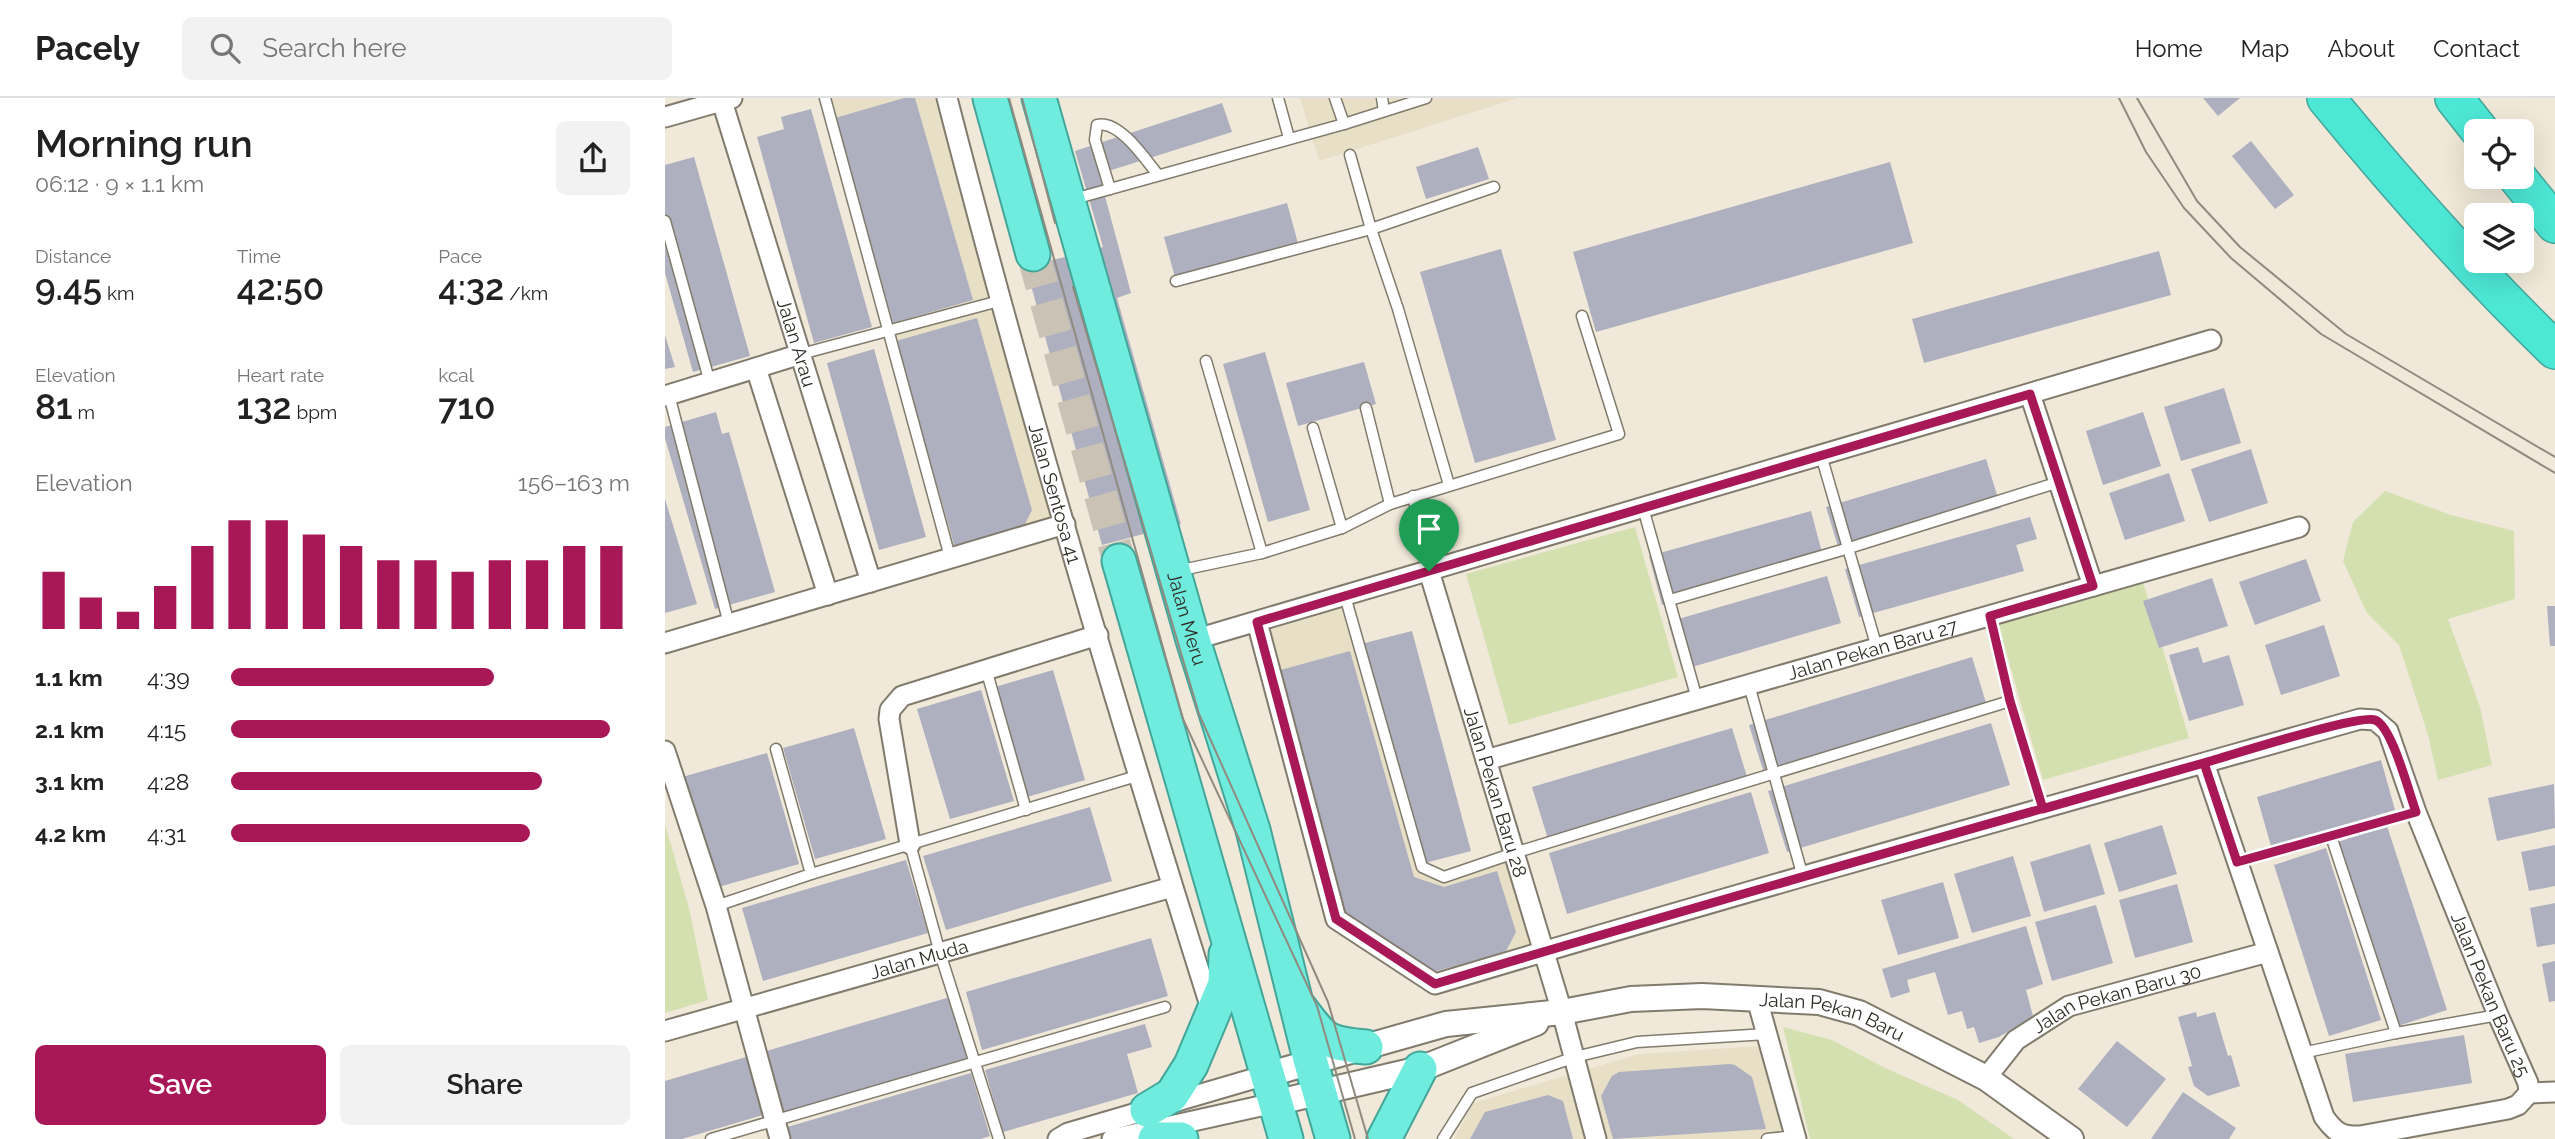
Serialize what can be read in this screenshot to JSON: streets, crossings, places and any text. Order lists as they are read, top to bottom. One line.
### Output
{"streets":{"highway":["Jalan Meru"],"street":["Jalan Arau","Jalan Sentosa 41","Jalan Pekan Baru 27","Jalan Pekan Baru 28","Jalan Muda","Jalan Pekan Baru 25","Jalan Pekan Baru 30","Jalan Pekan Baru"]},"crossings":[["Jalan Sentosa 41","Jalan Muda"],["Jalan Meru","Jalan Pekan Baru"],["Jalan Pekan Baru 27","Jalan Pekan Baru 28"],["Jalan Pekan Baru 28","Jalan Pekan Baru"],["Jalan Pekan Baru 25","Jalan Pekan Baru 30"],["Jalan Pekan Baru 30","Jalan Pekan Baru"]],"page":{"header":"Pacely","search":"Search here","nav":["Home","Map","About","Contact"],"heading":["Morning run","06:12 · 9 × 1.1 km"],"stats":[["Distance","9.45 km"],["Time","42:50"],["Pace","4:32 /km"],["Elevation","81 m"],["Heart rate","132 bpm"],["kcal","710"]],"chart":["Elevation","156–163 m"],"list":[{"name":"1.1 km","note":"4:39"},{"name":"2.1 km","note":"4:15"},{"name":"3.1 km","note":"4:28"},{"name":"4.2 km","note":"4:31"}],"buttons":["Save","Share"]}}
